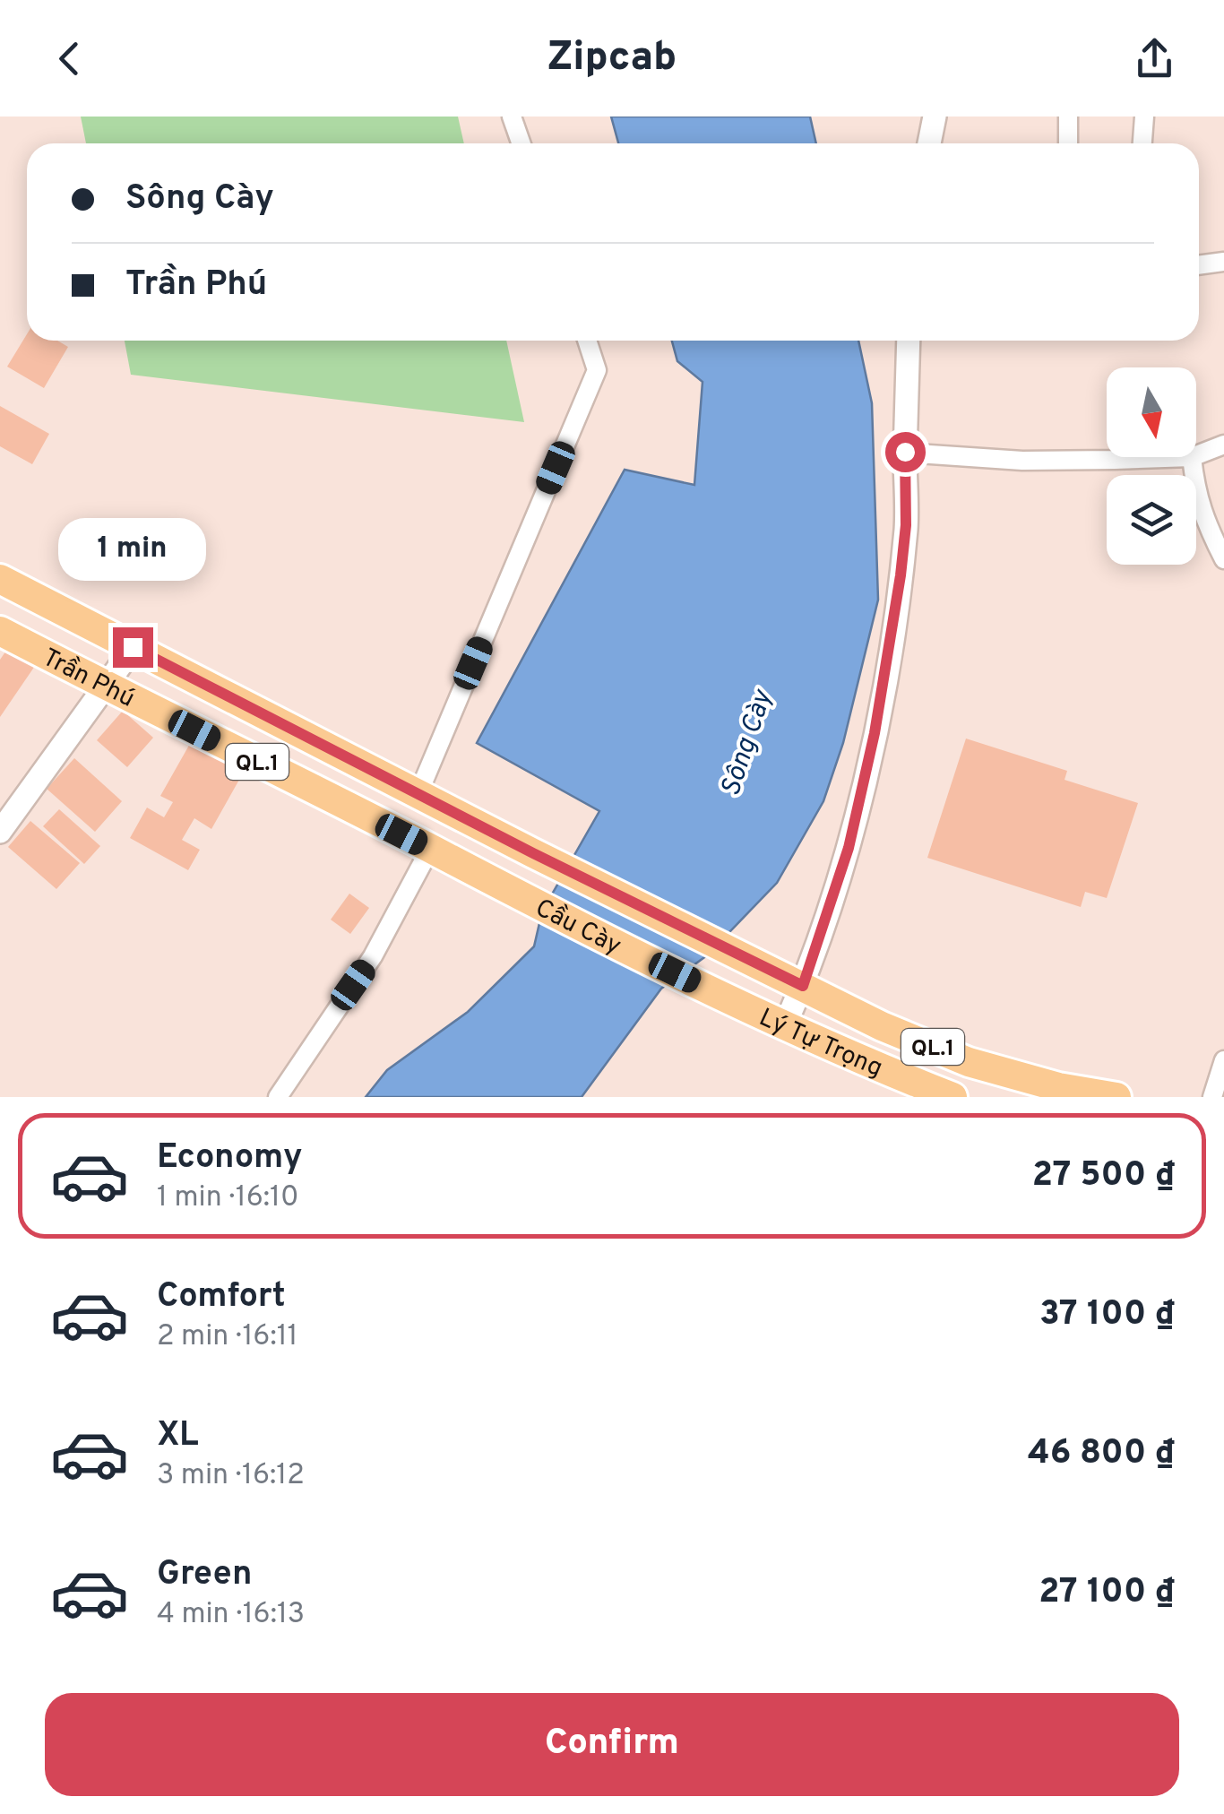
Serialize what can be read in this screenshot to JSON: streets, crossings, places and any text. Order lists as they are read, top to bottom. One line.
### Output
{"streets":{"main road":["Trần Phú","QL.1","Cầu Cày","Lý Tự Trọng"]},"crossings":[["Trần Phú","Cầu Cày"],["Cầu Cày","Lý Tự Trọng"]],"water":["Sông Cày"],"north":"bottom","page":{"header":"Zipcab","banner":["Sông Cày","Trần Phú"],"bubble":"1 min","list":[{"name":"Economy","note":"1 min · 16:10","value":"27 500 ₫"},{"name":"Comfort","note":"2 min · 16:11","value":"37 100 ₫"},{"name":"XL","note":"3 min · 16:12","value":"46 800 ₫"},{"name":"Green","note":"4 min · 16:13","value":"27 100 ₫"}],"buttons":"Confirm"}}
